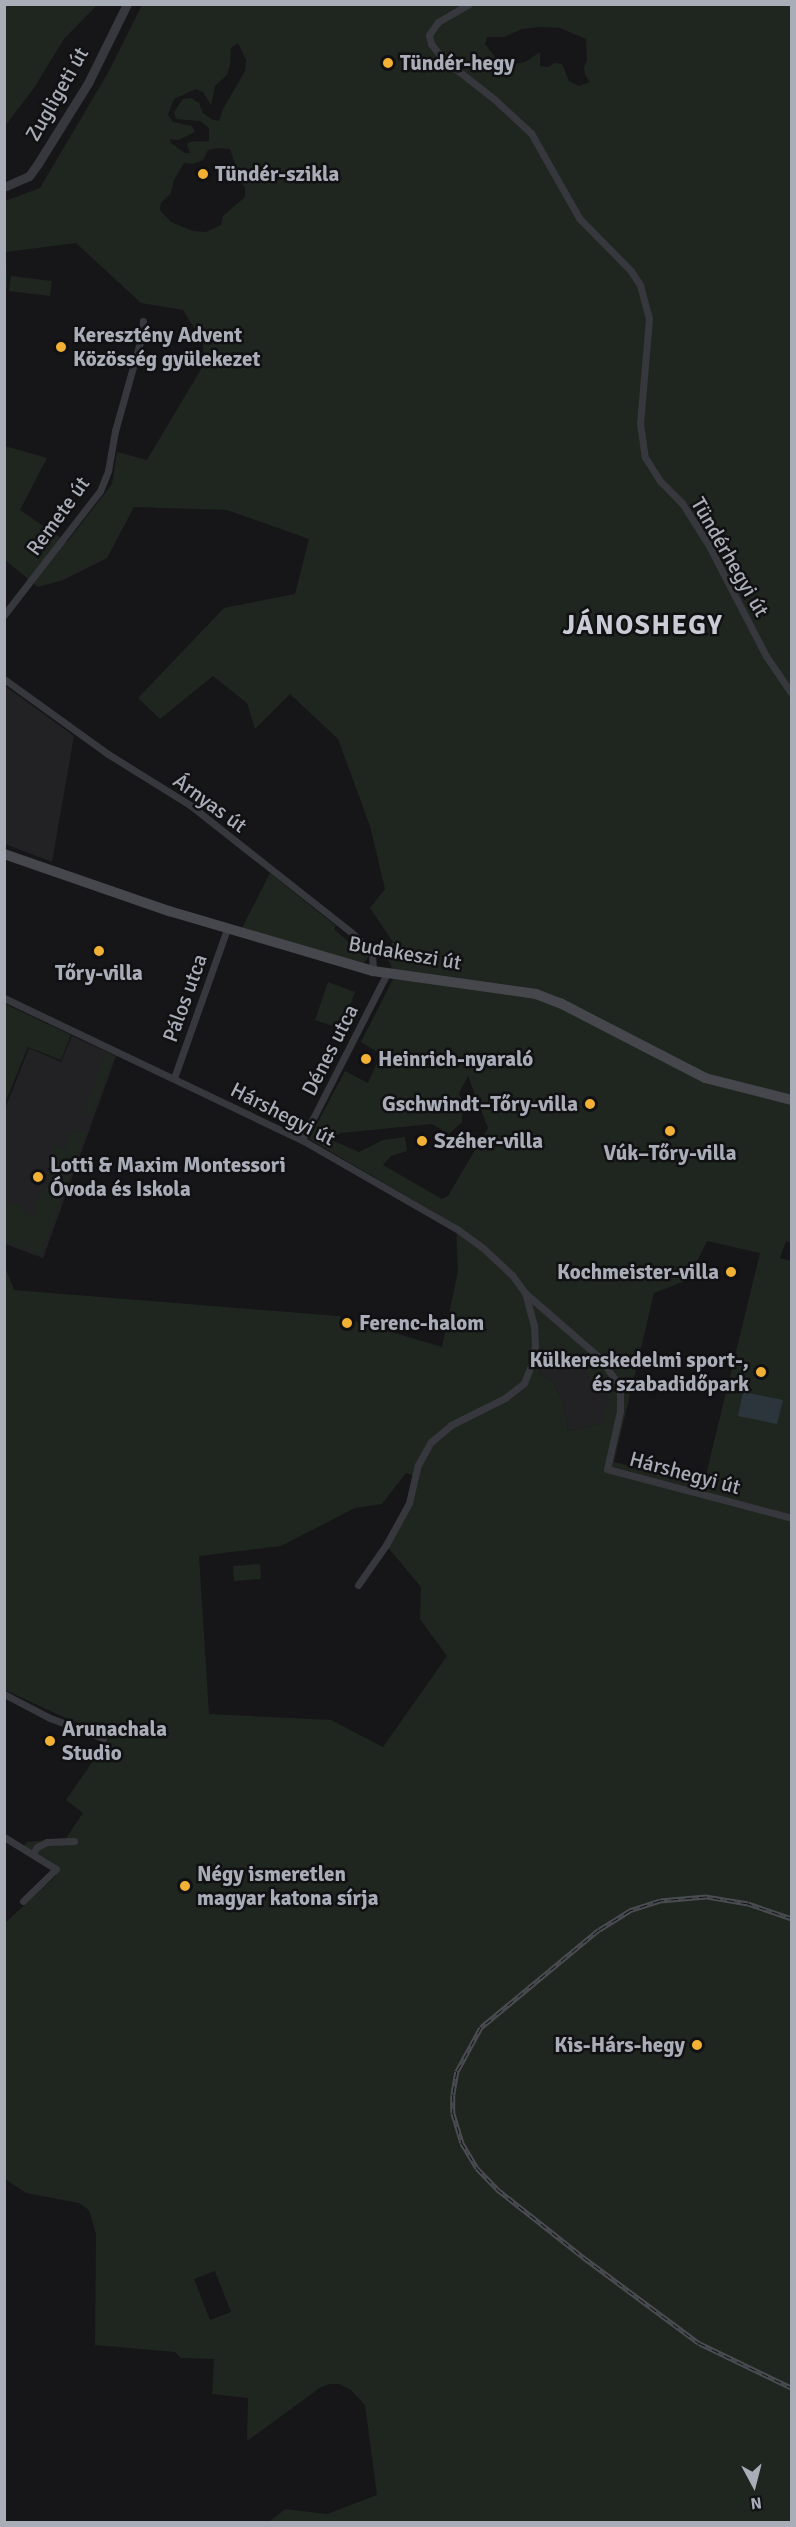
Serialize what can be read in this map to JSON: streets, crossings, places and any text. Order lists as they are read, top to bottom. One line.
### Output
{"streets":{"main road":["Budakeszi út"],"street":["Zugligeti út","Remete út","Tündérhegyi út","Árnyas út","Pálos utca","Dénes utca","Hárshegyi út"]},"crossings":[["Árnyas út","Budakeszi út"],["Budakeszi út","Pálos utca"],["Budakeszi út","Dénes utca"],["Pálos utca","Hárshegyi út"],["Dénes utca","Hárshegyi út"]],"districts":["JÁNOSHEGY"],"places":["Tündér-hegy","Tündér-szikla","Keresztény Advent Közösség gyülekezet","Tőry-villa","Heinrich-nyaraló","Gschwindt–Tőry-villa","Vúk–Tőry-villa","Széher-villa","Lotti & Maxim Montessori Óvoda és Iskola","Kochmeister-villa","Ferenc-halom","Külkereskedelmi sport-, és szabadidőpark","Arunachala Studio","Négy ismeretlen magyar katona sírja","Kis-Hárs-hegy"],"north":"bottom"}
